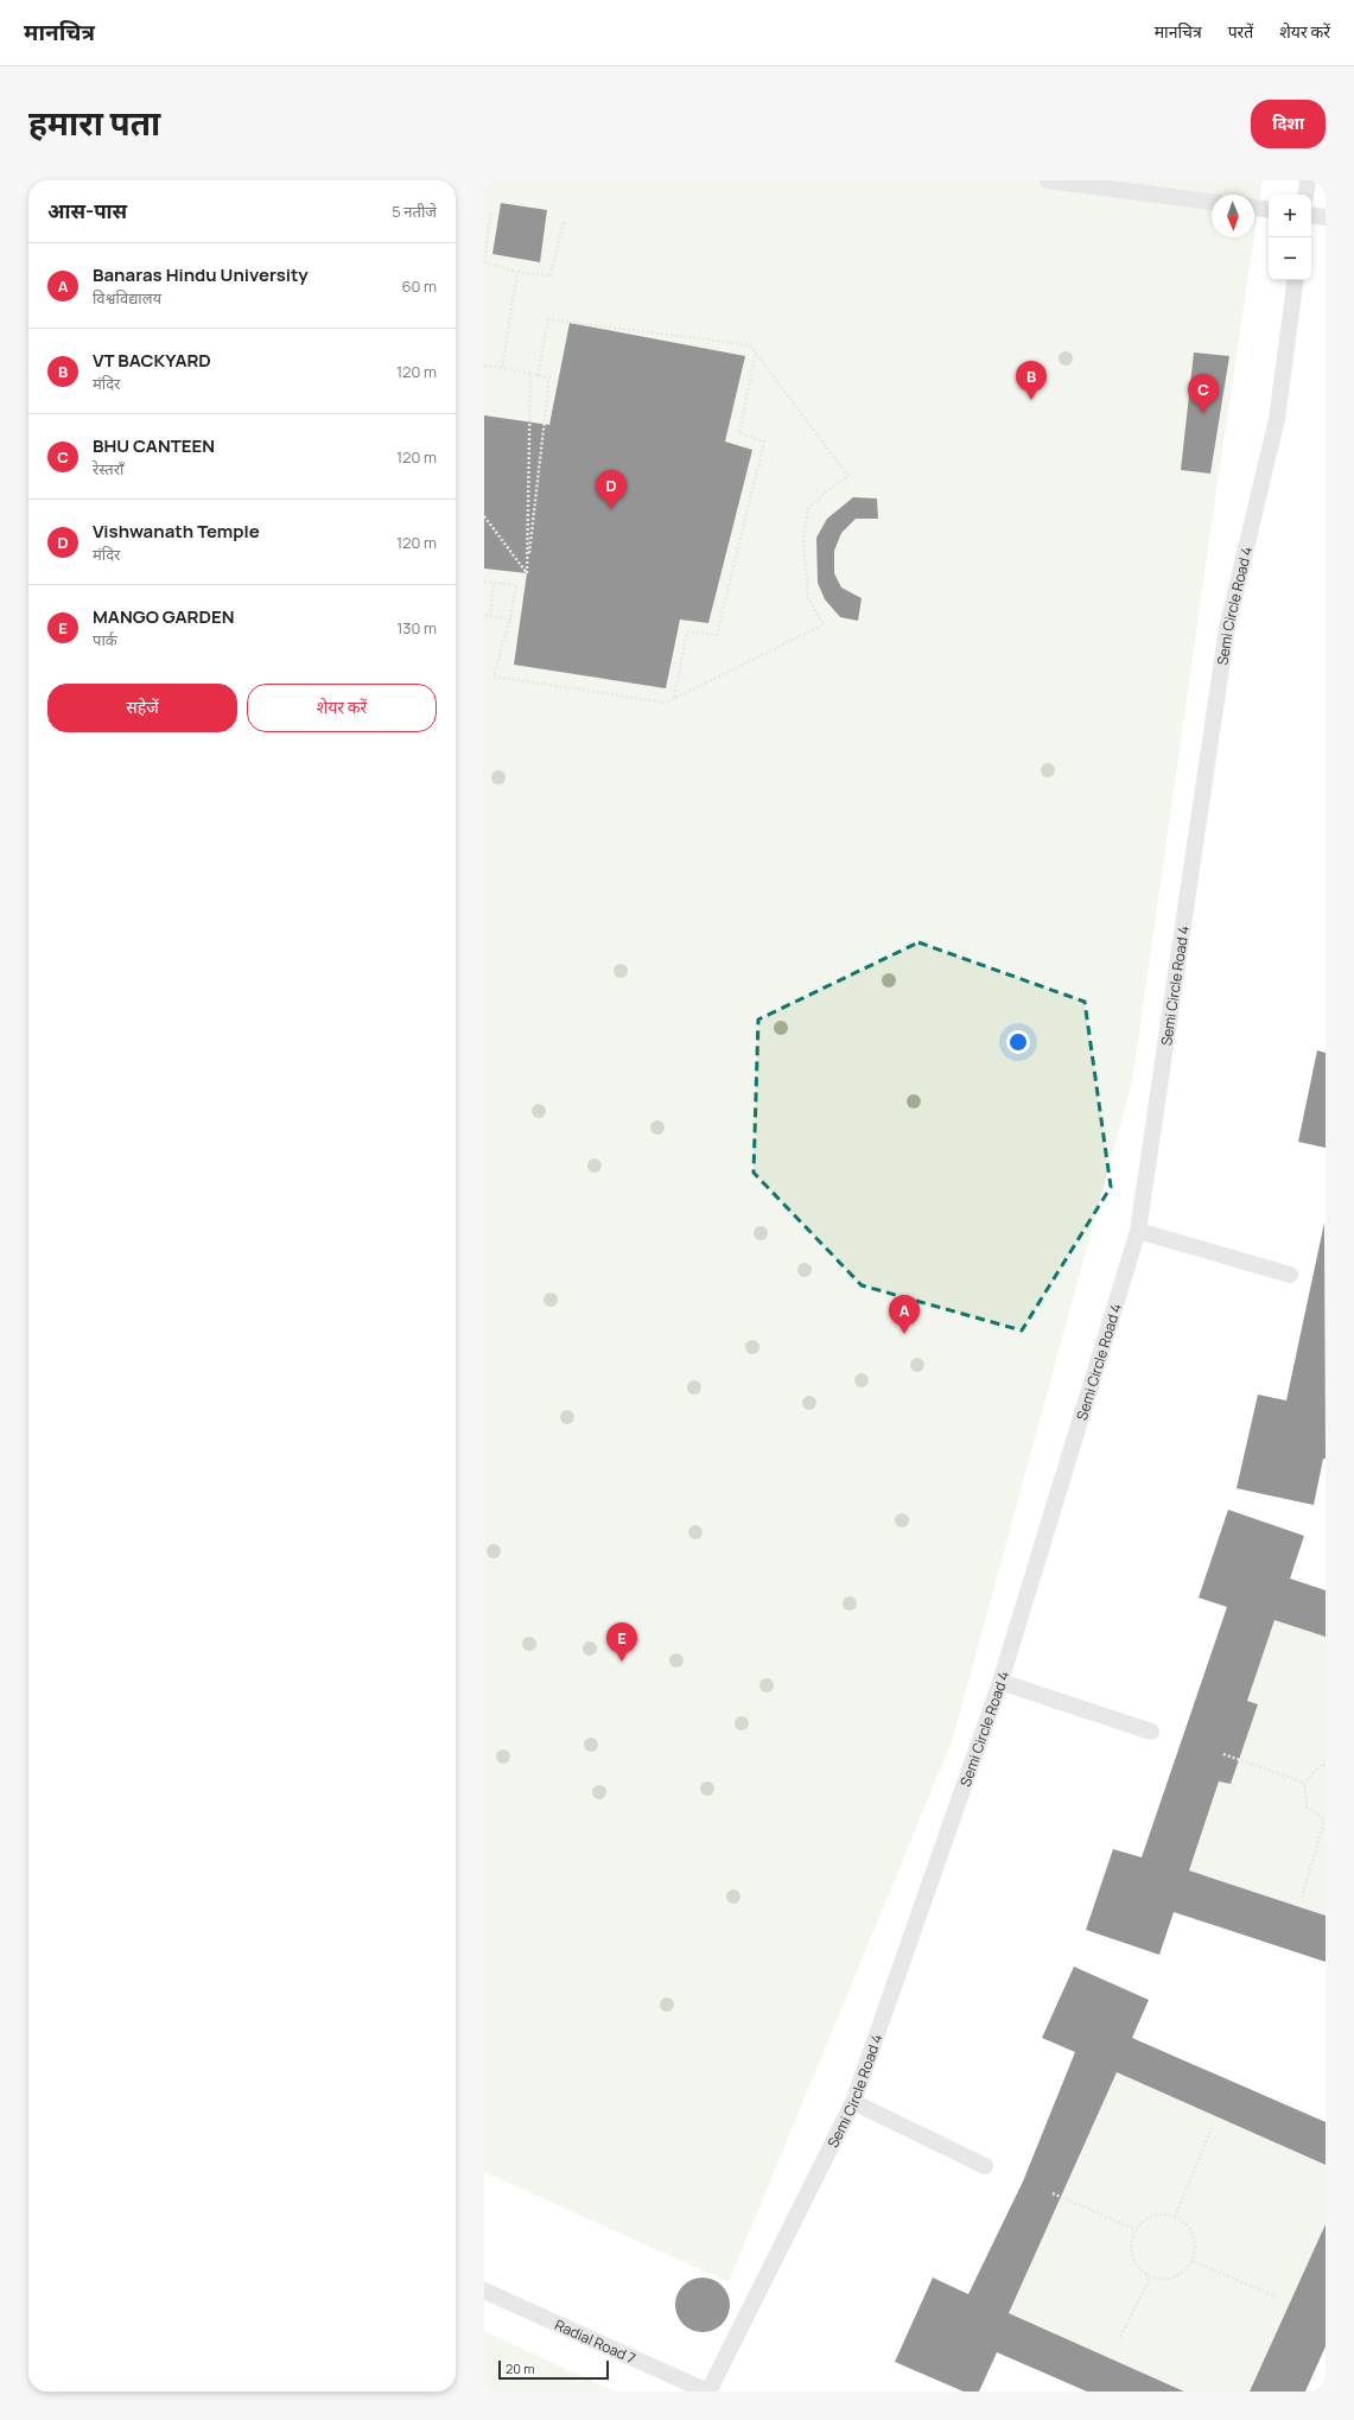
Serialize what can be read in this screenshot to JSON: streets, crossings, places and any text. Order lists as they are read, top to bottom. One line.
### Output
{"streets":{"lane":["Semi Circle Road 4","Radial Road 7"]},"crossings":[["Semi Circle Road 4","Radial Road 7"]],"scale_bar":"20 m","north":"bottom","page":{"header":"मानचित्र","nav":["मानचित्र","परतें","शेयर करें"],"title":"हमारा पता","buttons":["दिशा",["सहेजें","शेयर करें"]],"heading":["आस-पास","5 नतीजे"],"map_buttons":["+","−"],"list":[{"mark":"A","name":"Banaras Hindu University","note":"विश्वविद्यालय","value":"60 m"},{"mark":"B","name":"VT BACKYARD","note":"मंदिर","value":"120 m"},{"mark":"C","name":"BHU CANTEEN","note":"रेस्तराँ","value":"120 m"},{"mark":"D","name":"Vishwanath Temple","note":"मंदिर","value":"120 m"},{"mark":"E","name":"MANGO GARDEN","note":"पार्क","value":"130 m"}],"pins":["B","C","D","A","E"],"scale":"20 m"}}
